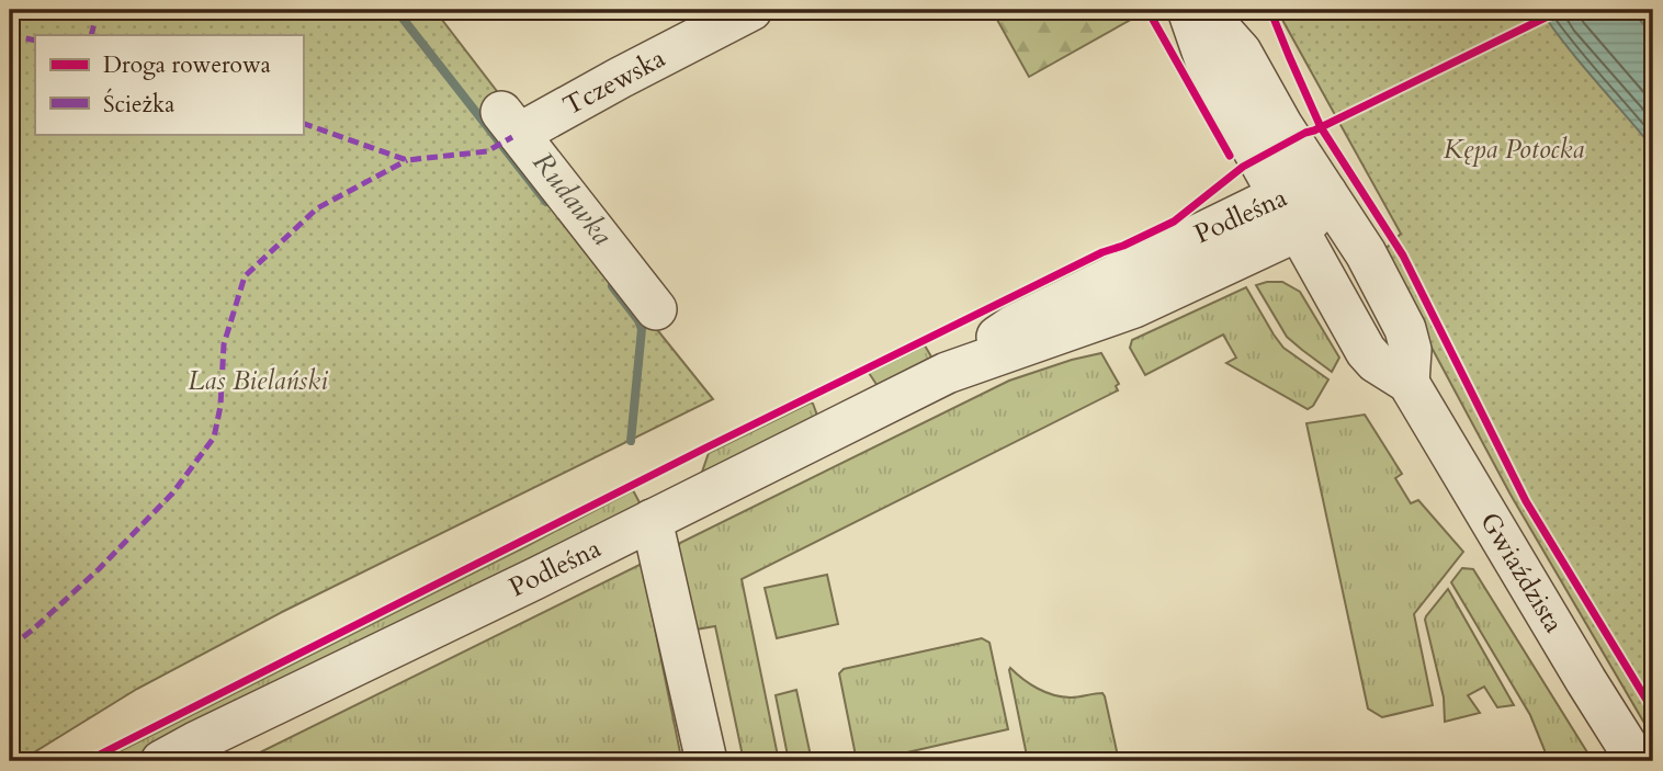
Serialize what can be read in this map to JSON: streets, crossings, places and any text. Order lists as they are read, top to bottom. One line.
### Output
{"streets":{"street":["Tczewska","Podleśna","Gwiaździsta"]},"crossings":[["Podleśna","Gwiaździsta"]],"water":["Rudawka"],"parks":["Kępa Potocka","Las Bielański"],"legend":["Droga rowerowa","Ścieżka"]}
